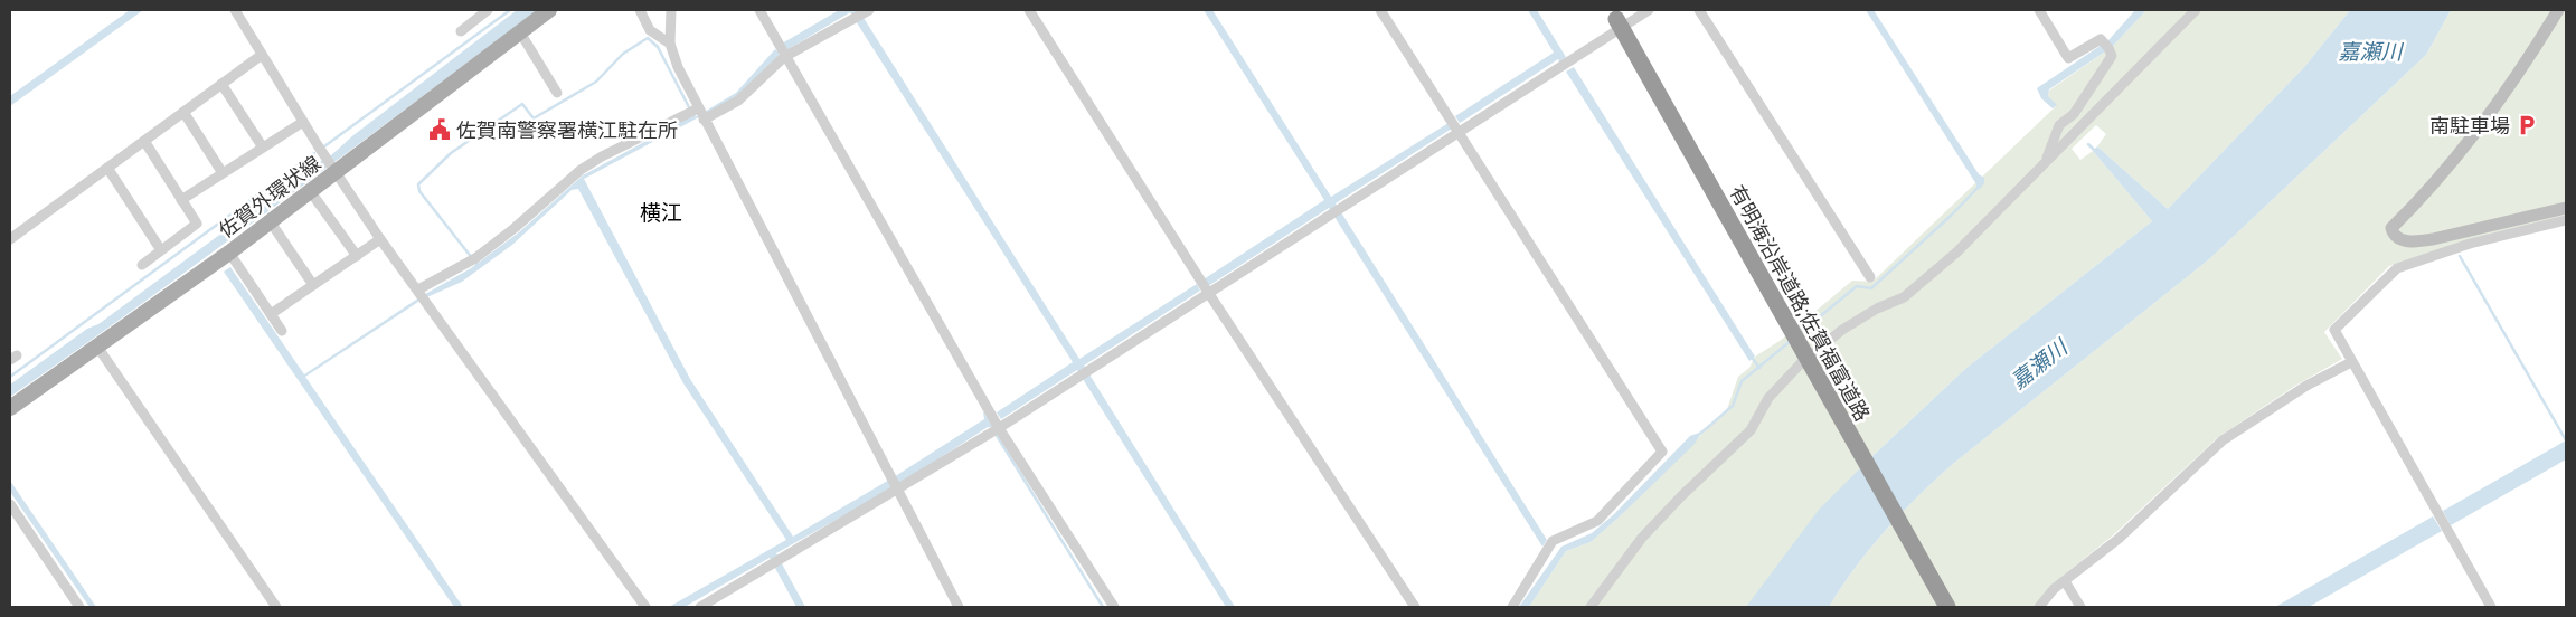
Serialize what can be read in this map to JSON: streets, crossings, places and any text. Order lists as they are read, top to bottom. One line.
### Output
{"streets":{"highway":["有明海沿岸道路;佐賀福富道路"],"main road":["佐賀外環状線"]},"districts":["横江"],"water":["嘉瀬川"],"places":{"parking":["南駐車場"],"public building":["佐賀南警察署横江駐在所"]}}
